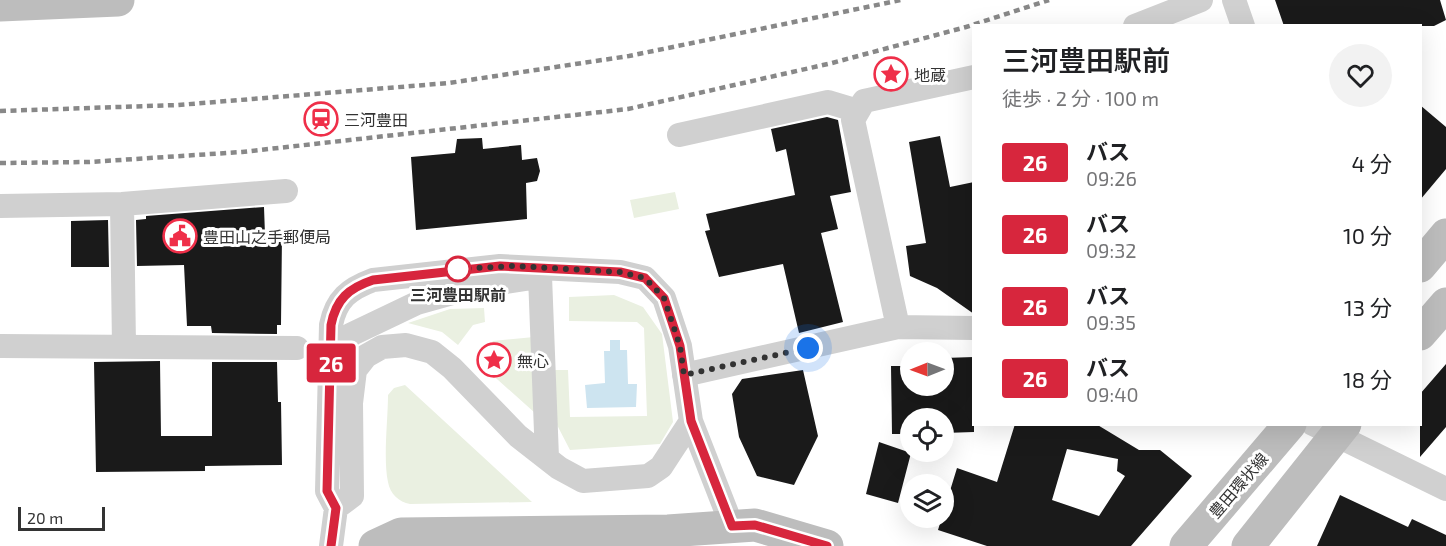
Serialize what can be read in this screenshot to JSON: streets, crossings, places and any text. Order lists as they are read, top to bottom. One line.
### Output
{"streets":{"main road":["豊田環状線"]},"places":{"place":["地蔵","無心"],"station":["三河豊田"],"public building":["豊田山之手郵便局"],"other":["三河豊田駅前"]},"lines":["bus line 26"],"scale_bar":"20 m","north":"left","page":{"on_map":"26","heading":["三河豊田駅前","徒歩 · 2 分 · 100 m"],"list":[{"mark":"26","name":"バス","note":"09:26","value":"4 分"},{"mark":"26","name":"バス","note":"09:32","value":"10 分"},{"mark":"26","name":"バス","note":"09:35","value":"13 分"},{"mark":"26","name":"バス","note":"09:40","value":"18 分"}],"scale":"20 m"}}
